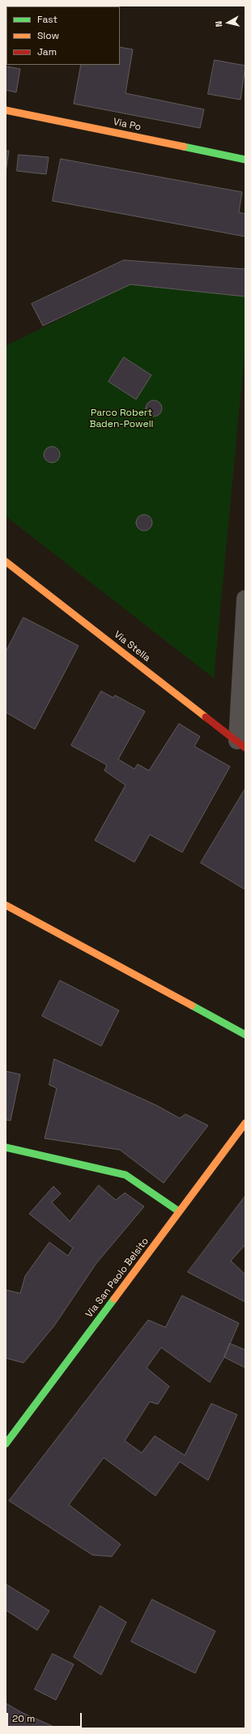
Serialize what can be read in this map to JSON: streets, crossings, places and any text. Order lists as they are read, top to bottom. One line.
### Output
{"streets":{"street":["Via Po","Via Stella","Via San Paolo Belsito"]},"parks":["Parco Robert Baden-Powell"],"legend":["Fast","Slow","Jam"],"scale_bar":"20 m","north":"left"}
